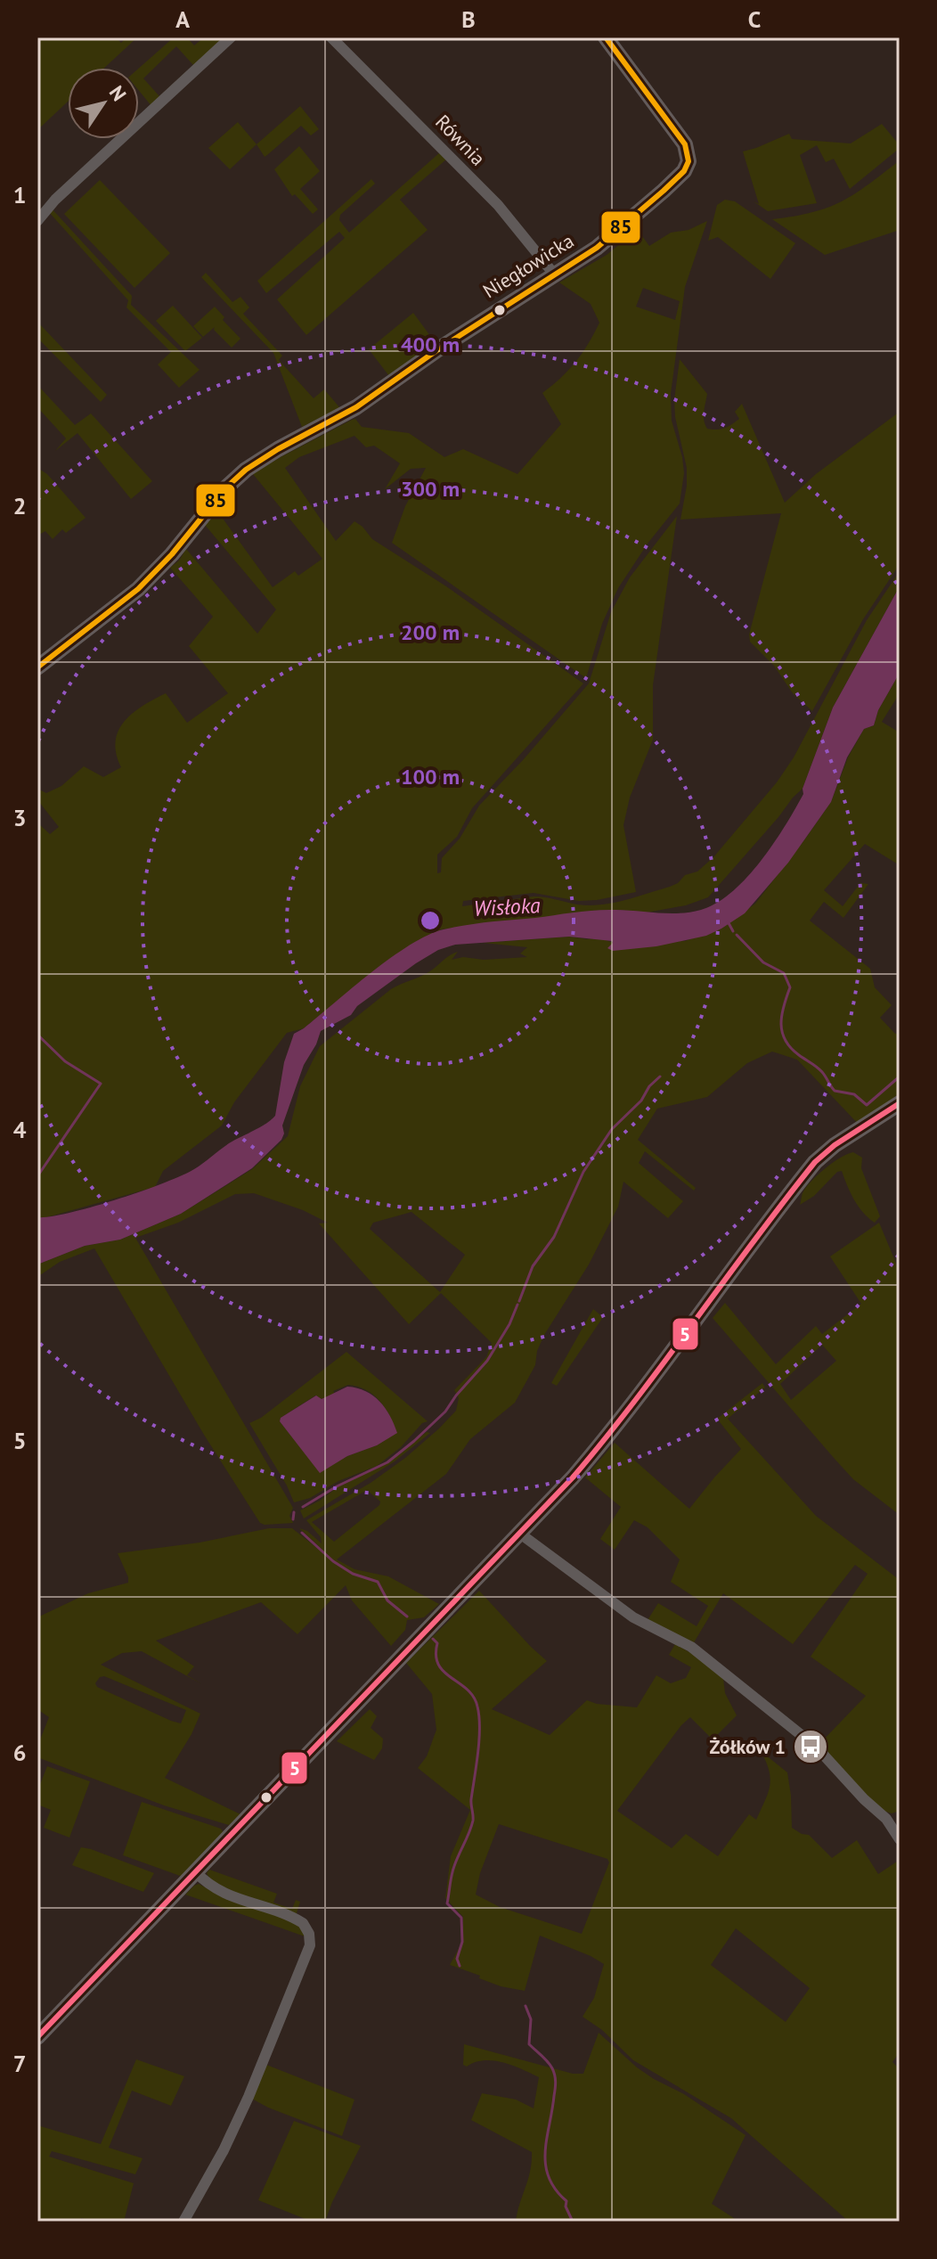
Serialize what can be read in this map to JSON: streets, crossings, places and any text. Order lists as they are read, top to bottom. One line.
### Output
{"streets":{"main road":["Niegłowicka"],"street":["Równia"]},"crossings":[["Równia","Niegłowicka"]],"water":["Wisłoka"],"places":{"bus stop":["Żółków 1"]},"lines":["transit line 85","transit line 5"],"north":"top right","grid":{"columns":["A","B","C"],"rows":["1","2","3","4","5","6","7"]},"rings":["400 m","300 m","200 m","100 m"]}
